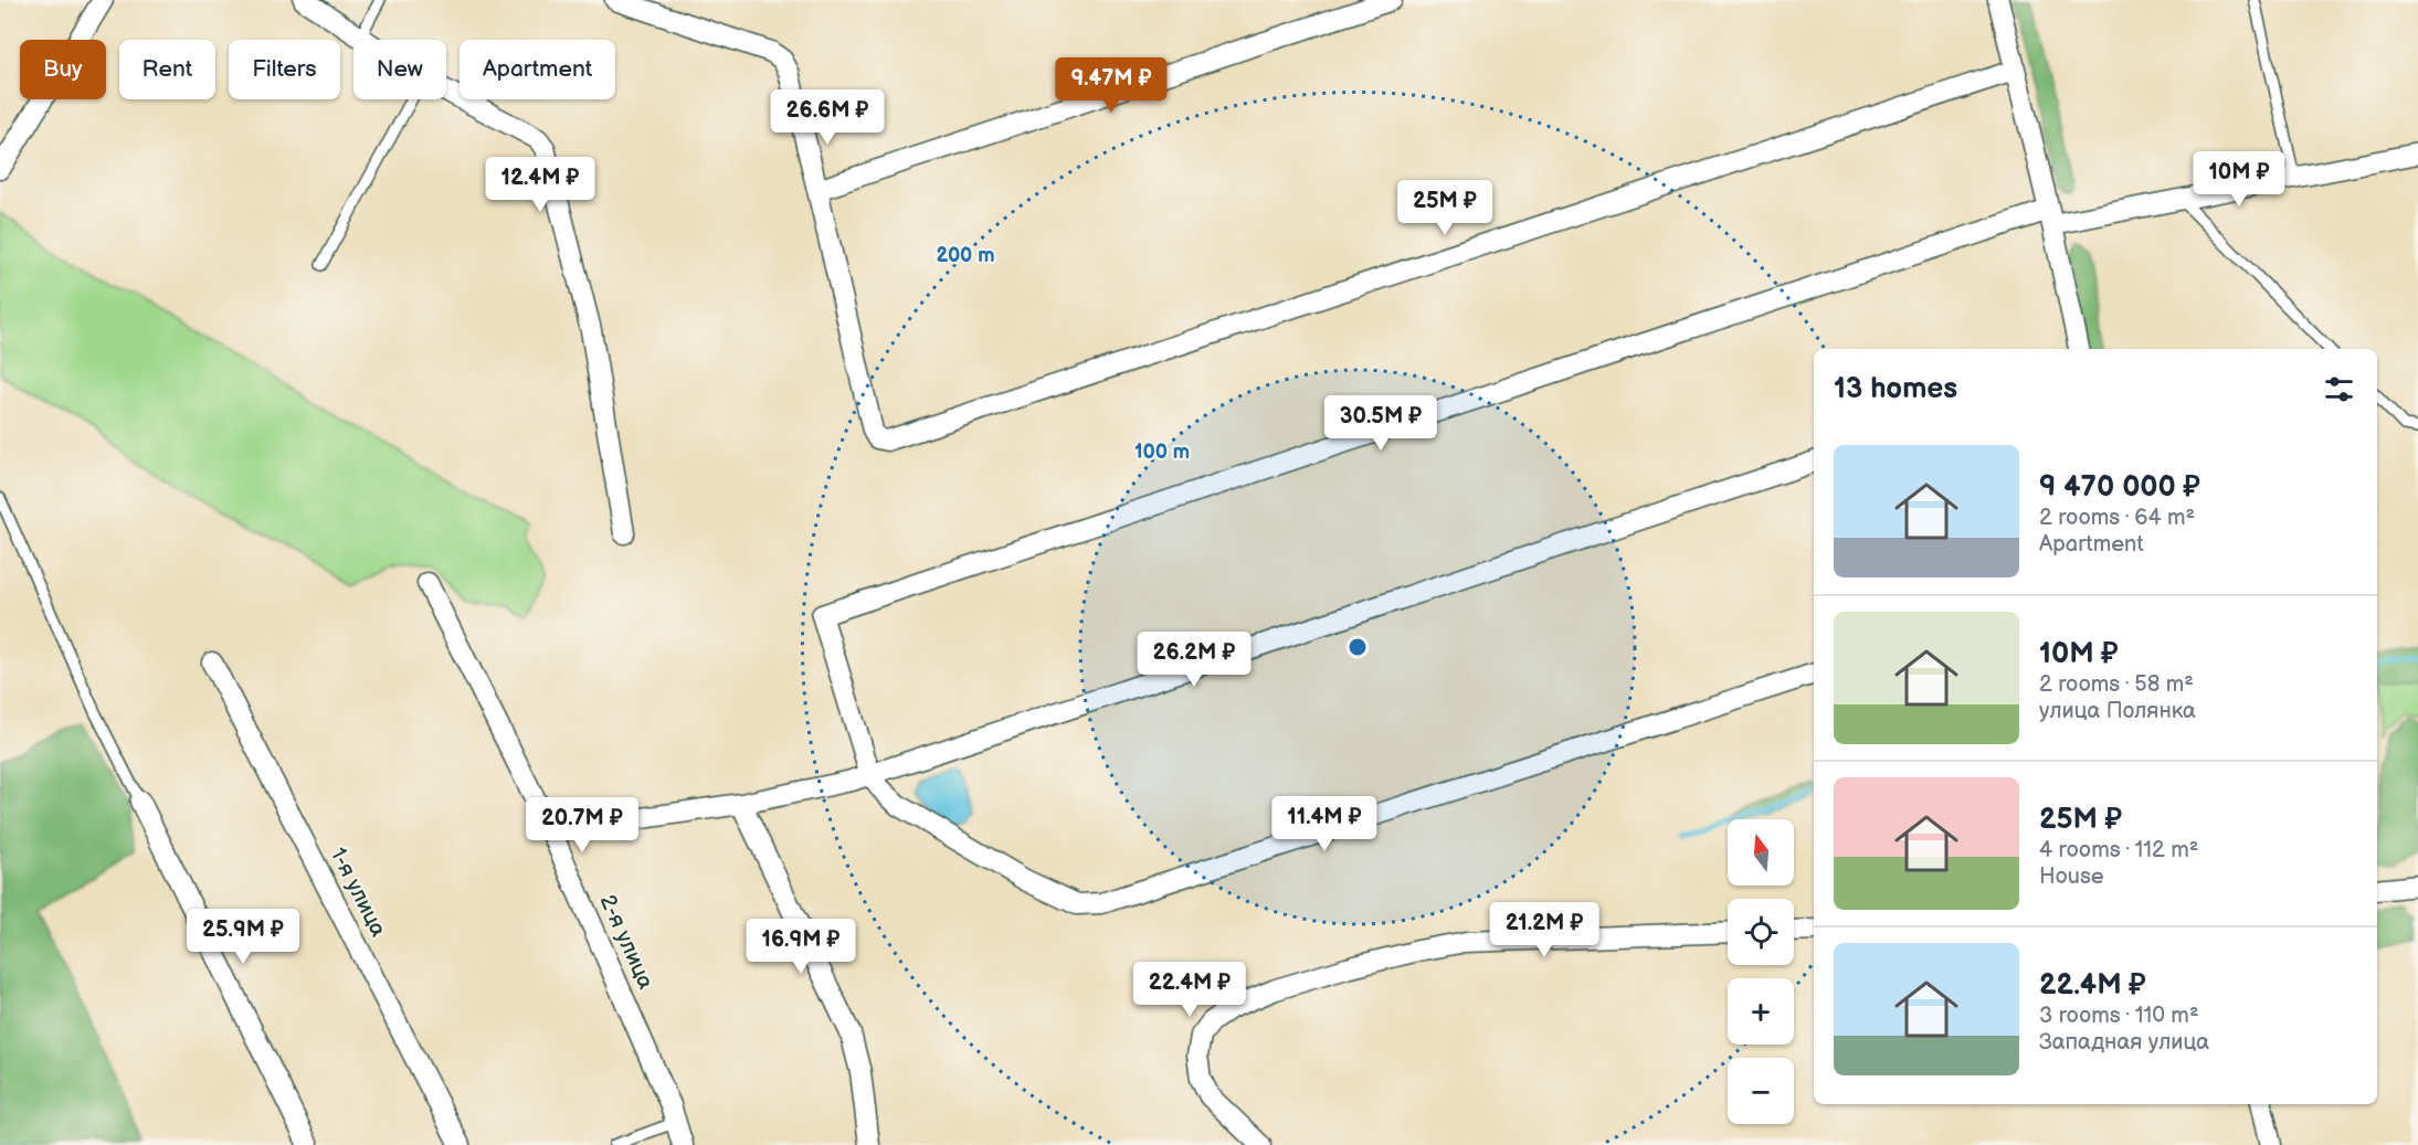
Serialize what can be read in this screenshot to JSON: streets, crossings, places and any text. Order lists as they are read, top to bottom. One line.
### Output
{"streets":{"street":["1-я улица","2-я улица"]},"north":"top","page":{"chip":["Buy","Rent","Filters","New","Apartment"],"price":["9.47M ₽","26.6M ₽","10M ₽","12.4M ₽","25M ₽","30.5M ₽","26.2M ₽","11.4M ₽","20.7M ₽","21.2M ₽","25.9M ₽","16.9M ₽","22.4M ₽"],"heading":"13 homes","list":[{"name":"9 470 000 ₽","note":"2 rooms · 64 m² · Apartment"},{"name":"10M ₽","note":"2 rooms · 58 m² · улица Полянка"},{"name":"25M ₽","note":"4 rooms · 112 m² · House"},{"name":"22.4M ₽","note":"3 rooms · 110 m² · Западная улица"}],"map_buttons":["+","−"]},"rings":["200 m","100 m"]}
